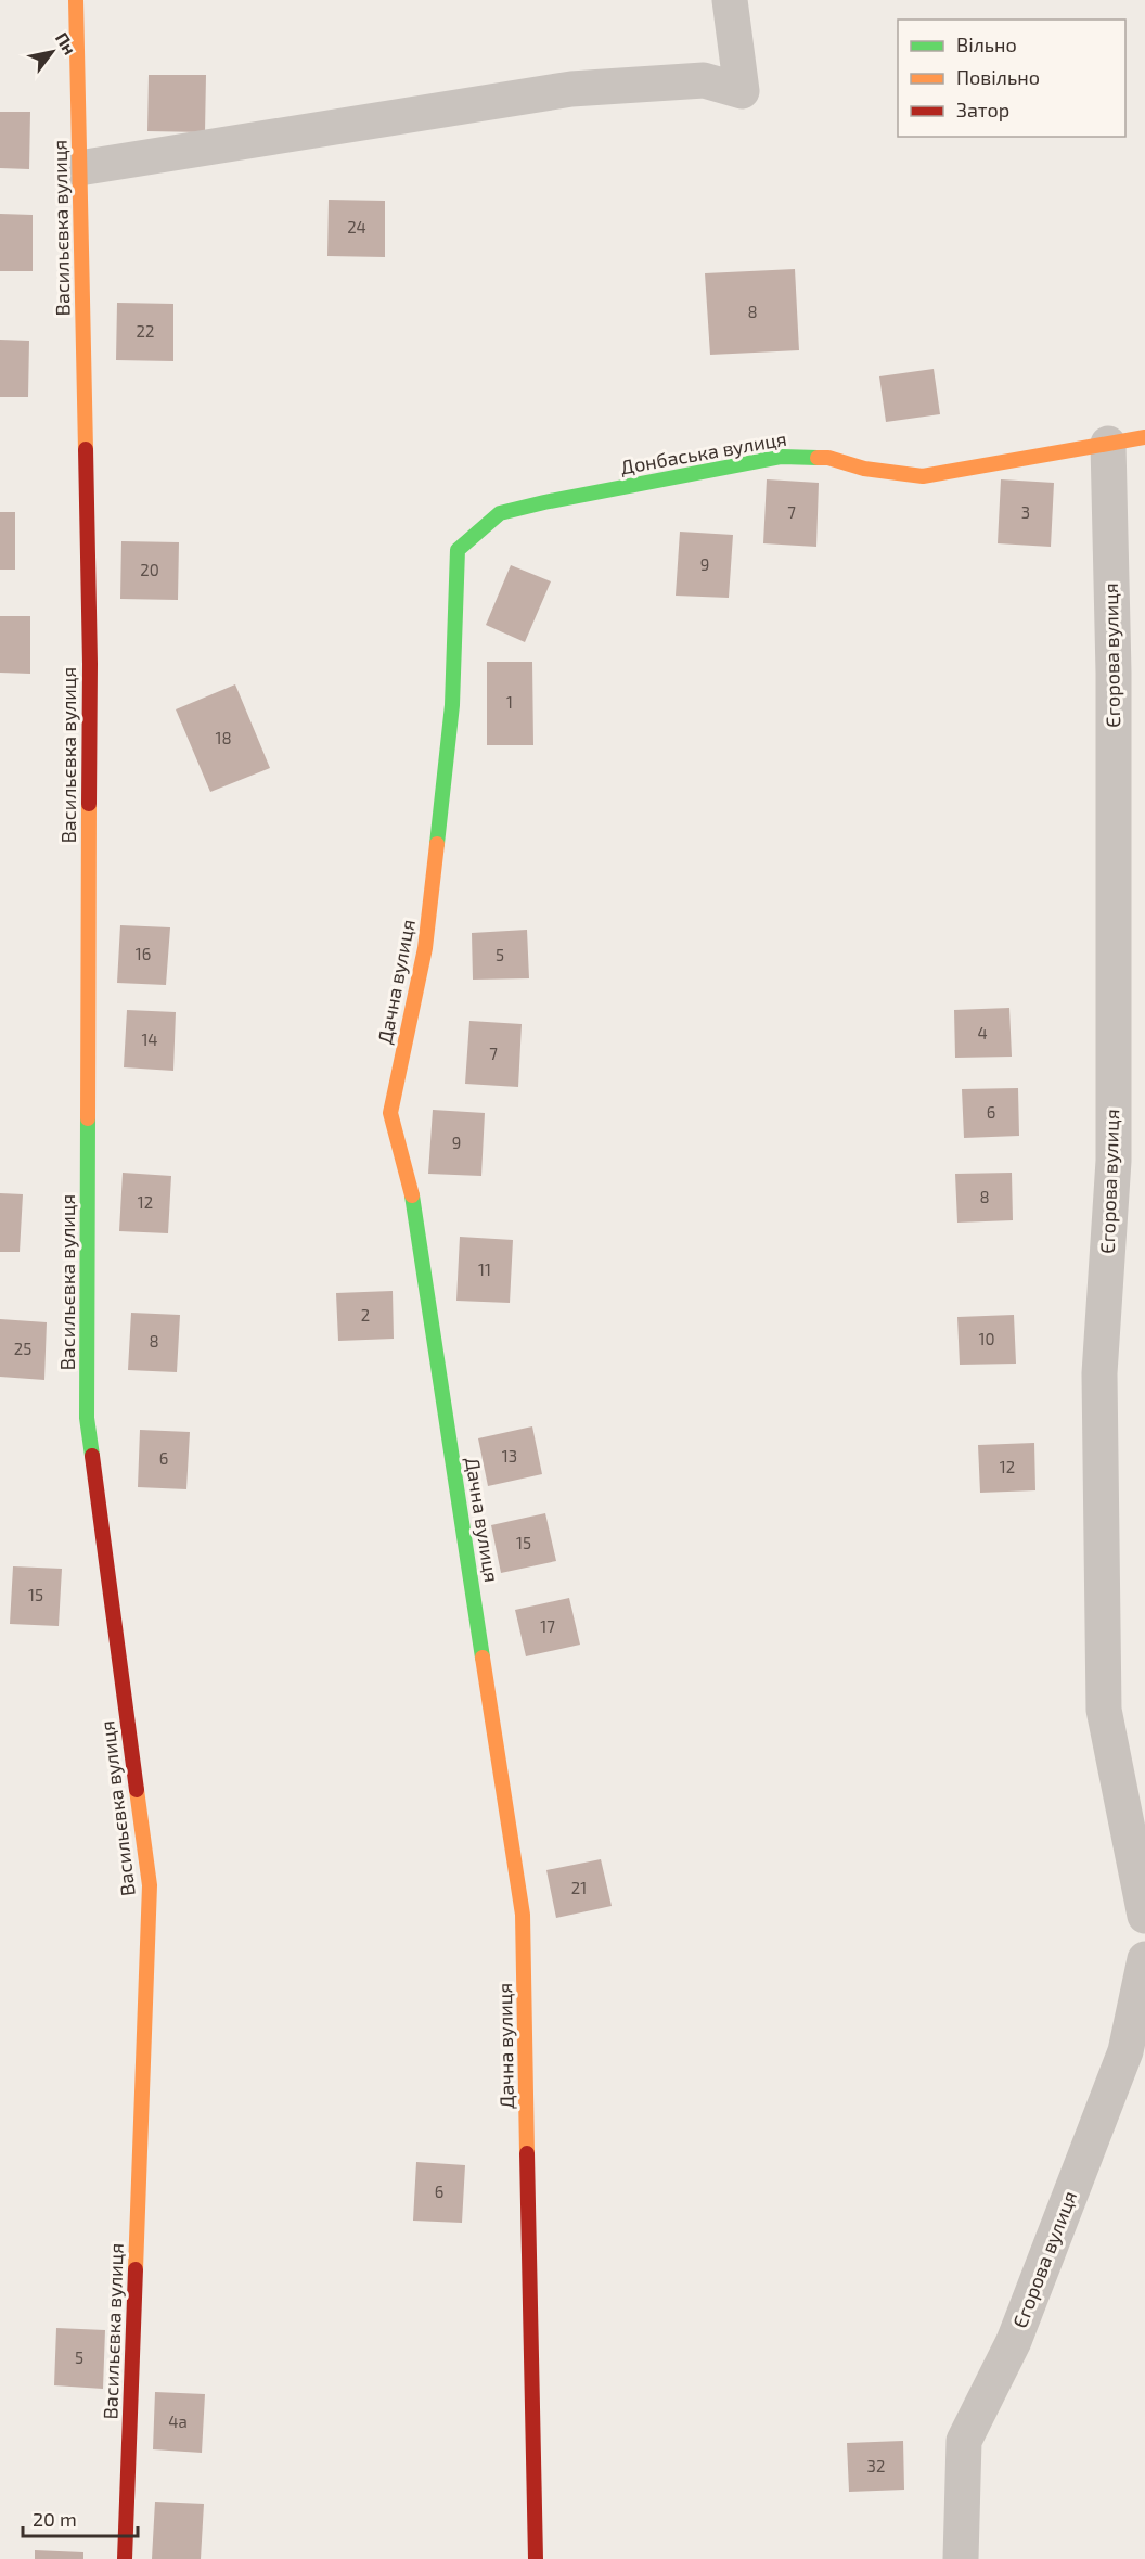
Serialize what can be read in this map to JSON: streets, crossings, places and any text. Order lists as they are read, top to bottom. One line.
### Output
{"streets":{"street":["Васильєвка вулиця","Донбаська вулиця","Єгорова вулиця","Дачна вулиця"]},"crossings":[["Донбаська вулиця","Єгорова вулиця"],["Донбаська вулиця","Дачна вулиця"]],"house_numbers":["24","8","22","7","3","9","20","1","18","16","5","4","14","7","6","9","8","12","11","2","10","8","25","13","6","12","15","15","17","21","6","5","4а","32"],"legend":["Вільно","Повільно","Затор"],"scale_bar":"20 m","north":"top right"}
